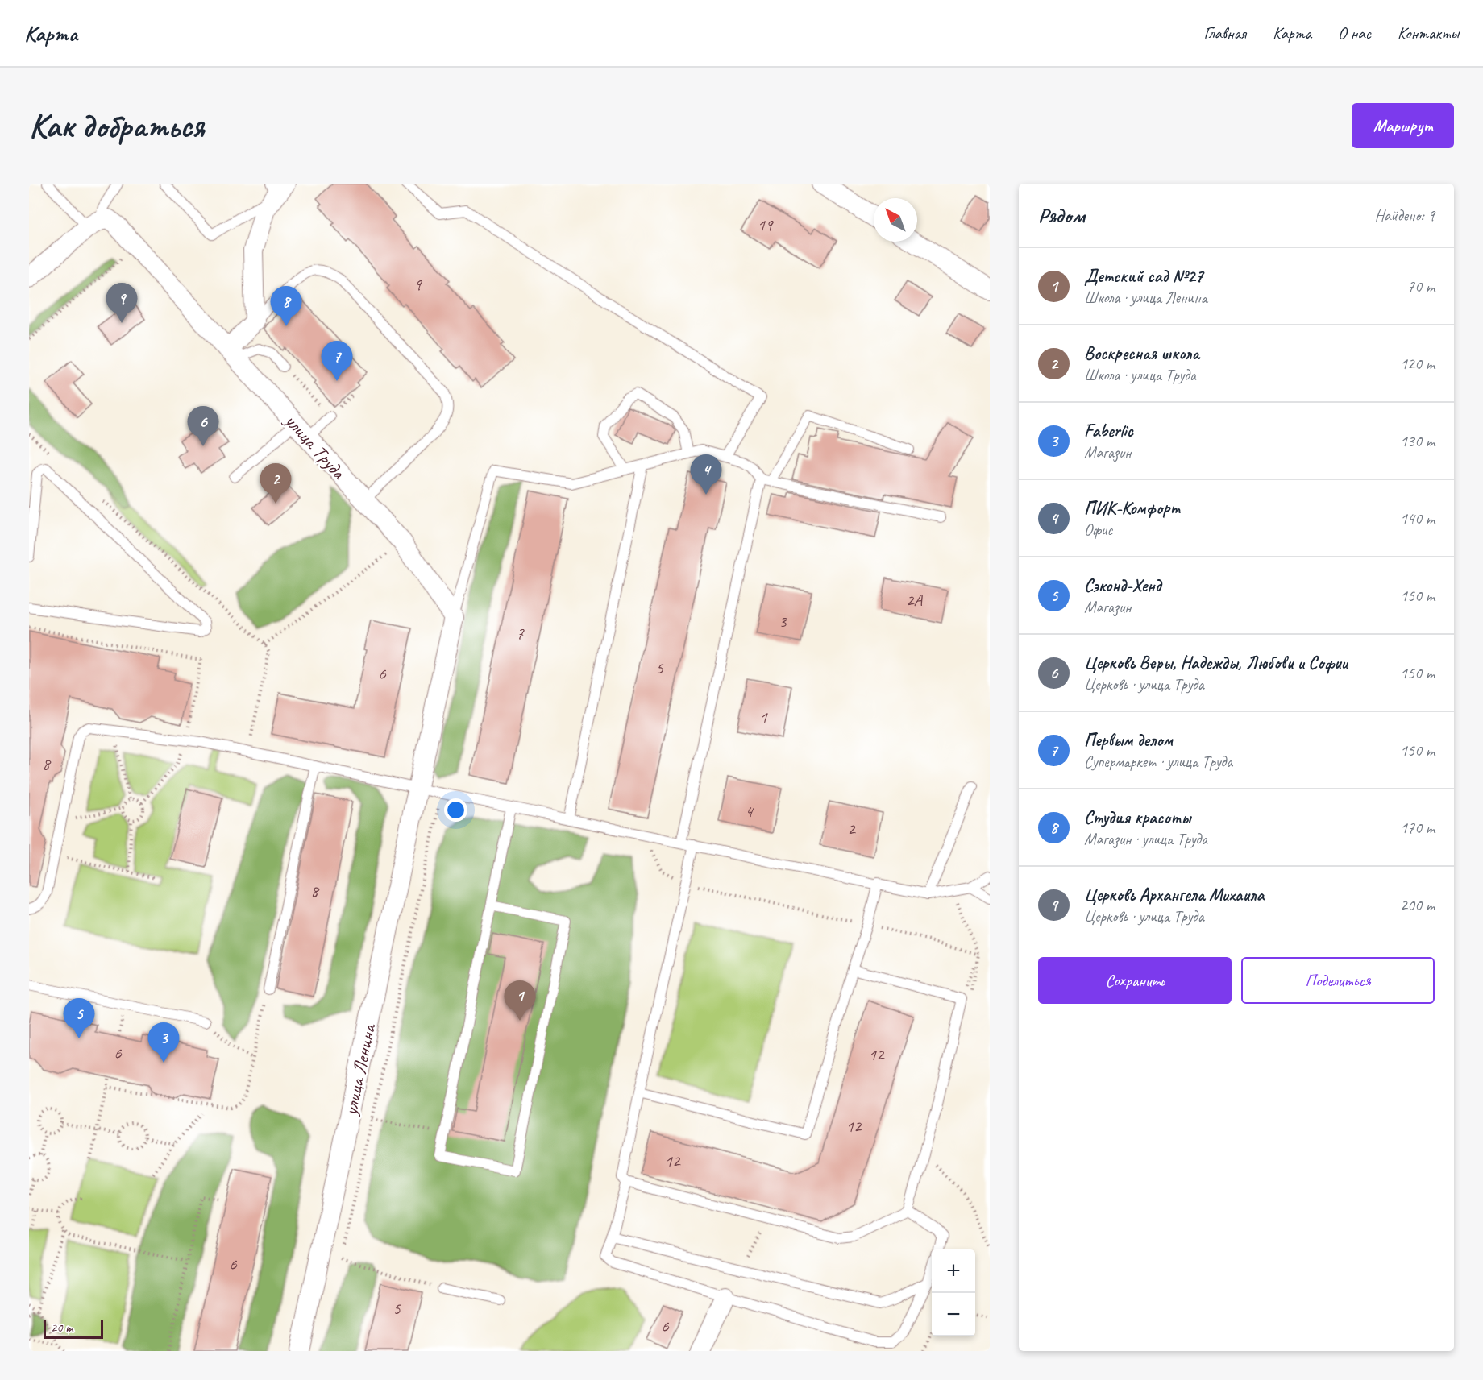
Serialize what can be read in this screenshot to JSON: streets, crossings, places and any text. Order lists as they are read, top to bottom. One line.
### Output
{"streets":{"street":["улица Труда","улица Ленина"]},"house_numbers":["19","9","2А","3","7","5","6","1","8","4","2","8","6","12","12","12","6","5","6"],"scale_bar":"20 m","north":"top left","page":{"header":"Карта","nav":["Главная","Карта","О нас","Контакты"],"buttons":["Маршрут",["Сохранить","Поделиться"]],"title":"Как добраться","heading":["Рядом","Найдено: 9"],"list":[{"mark":"1","name":"Детский сад №27","note":"Школа · улица Ленина","value":"70 m"},{"mark":"2","name":"Воскресная школа","note":"Школа · улица Труда","value":"120 m"},{"mark":"3","name":"Faberlic","note":"Магазин","value":"130 m"},{"mark":"4","name":"ПИК-Комфорт","note":"Офис","value":"140 m"},{"mark":"5","name":"Сэконд-Хенд","note":"Магазин","value":"150 m"},{"mark":"6","name":"Церковь Веры, Надежды, Любови и Софии","note":"Церковь · улица Труда","value":"150 m"},{"mark":"7","name":"Первым делом","note":"Супермаркет · улица Труда","value":"150 m"},{"mark":"8","name":"Студия красоты","note":"Магазин · улица Труда","value":"170 m"},{"mark":"9","name":"Церковь Архангела Михаила","note":"Церковь · улица Труда","value":"200 m"}],"pins":["9","8","7","6","4","2","1","5","3"],"map_buttons":["+","−"],"scale":"20 m"}}
